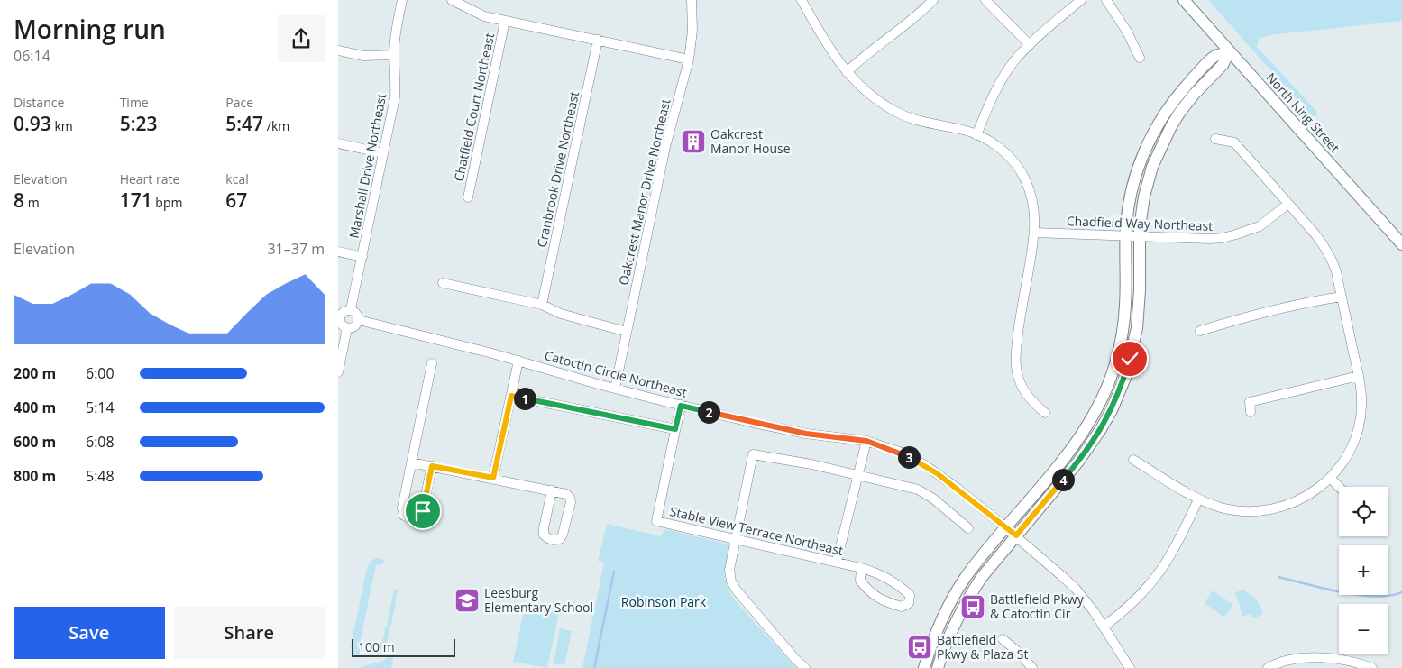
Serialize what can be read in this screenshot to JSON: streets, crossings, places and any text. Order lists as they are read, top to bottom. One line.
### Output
{"streets":{"main road":["North King Street"],"street":["Chatfield Court Northeast","Marshall Drive Northeast","Cranbrook Drive Northeast","Oakcrest Manor Drive Northeast","Chadfield Way Northeast","Catoctin Circle Northeast","Stable View Terrace Northeast"]},"crossings":[["Marshall Drive Northeast","Catoctin Circle Northeast"],["Oakcrest Manor Drive Northeast","Catoctin Circle Northeast"],["Catoctin Circle Northeast","Stable View Terrace Northeast"]],"parks":["Robinson Park"],"places":{"building":["Oakcrest Manor House"],"school or university":["Leesburg Elementary School"],"bus stop":["Battlefield Pkwy & Catoctin Cir","Battlefield Pkwy & Plaza St"]},"scale_bar":"100 m","page":{"heading":["Morning run","06:14"],"stats":[["Distance","0.93 km"],["Time","5:23"],["Pace","5:47 /km"],["Elevation","8 m"],["Heart rate","171 bpm"],["kcal","67"]],"chart":["Elevation","31–37 m"],"list":[{"name":"200 m","note":"6:00"},{"name":"400 m","note":"5:14"},{"name":"600 m","note":"6:08"},{"name":"800 m","note":"5:48"}],"pins":["1","2","3","4"],"map_buttons":["+","−"],"buttons":["Save","Share"],"scale":"100 m"}}
